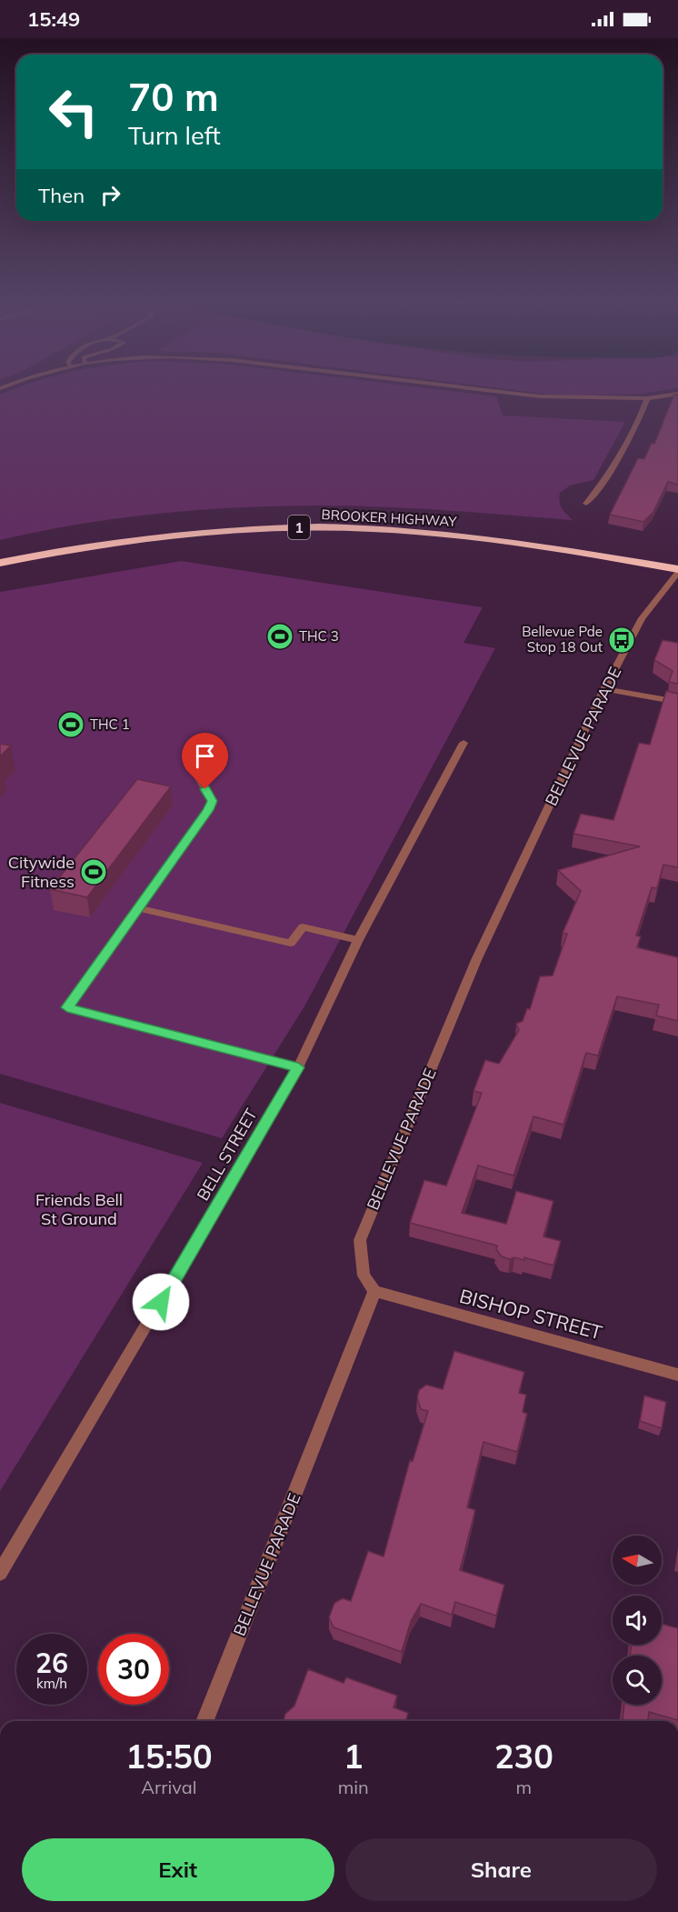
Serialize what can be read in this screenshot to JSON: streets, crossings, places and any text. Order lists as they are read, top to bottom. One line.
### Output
{"streets":{"highway":["BROOKER HIGHWAY","1"],"street":["BELLEVUE PARADE","BELL STREET","BISHOP STREET"]},"crossings":[["BROOKER HIGHWAY","BELLEVUE PARADE"],["BELLEVUE PARADE","BISHOP STREET"]],"parks":["Friends Bell St Ground"],"places":{"sports":["THC 3","THC 1","Citywide Fitness"],"bus stop":["Bellevue Pde Stop 18 Out"]},"north":"left","page":{"status":"15:49","turn":["70 m","Turn left"],"then":"Then","speed":"26 km/h","limit":"30","eta":["15:50","Arrival","1","min","230","m"],"buttons":["Exit","Share"]}}
